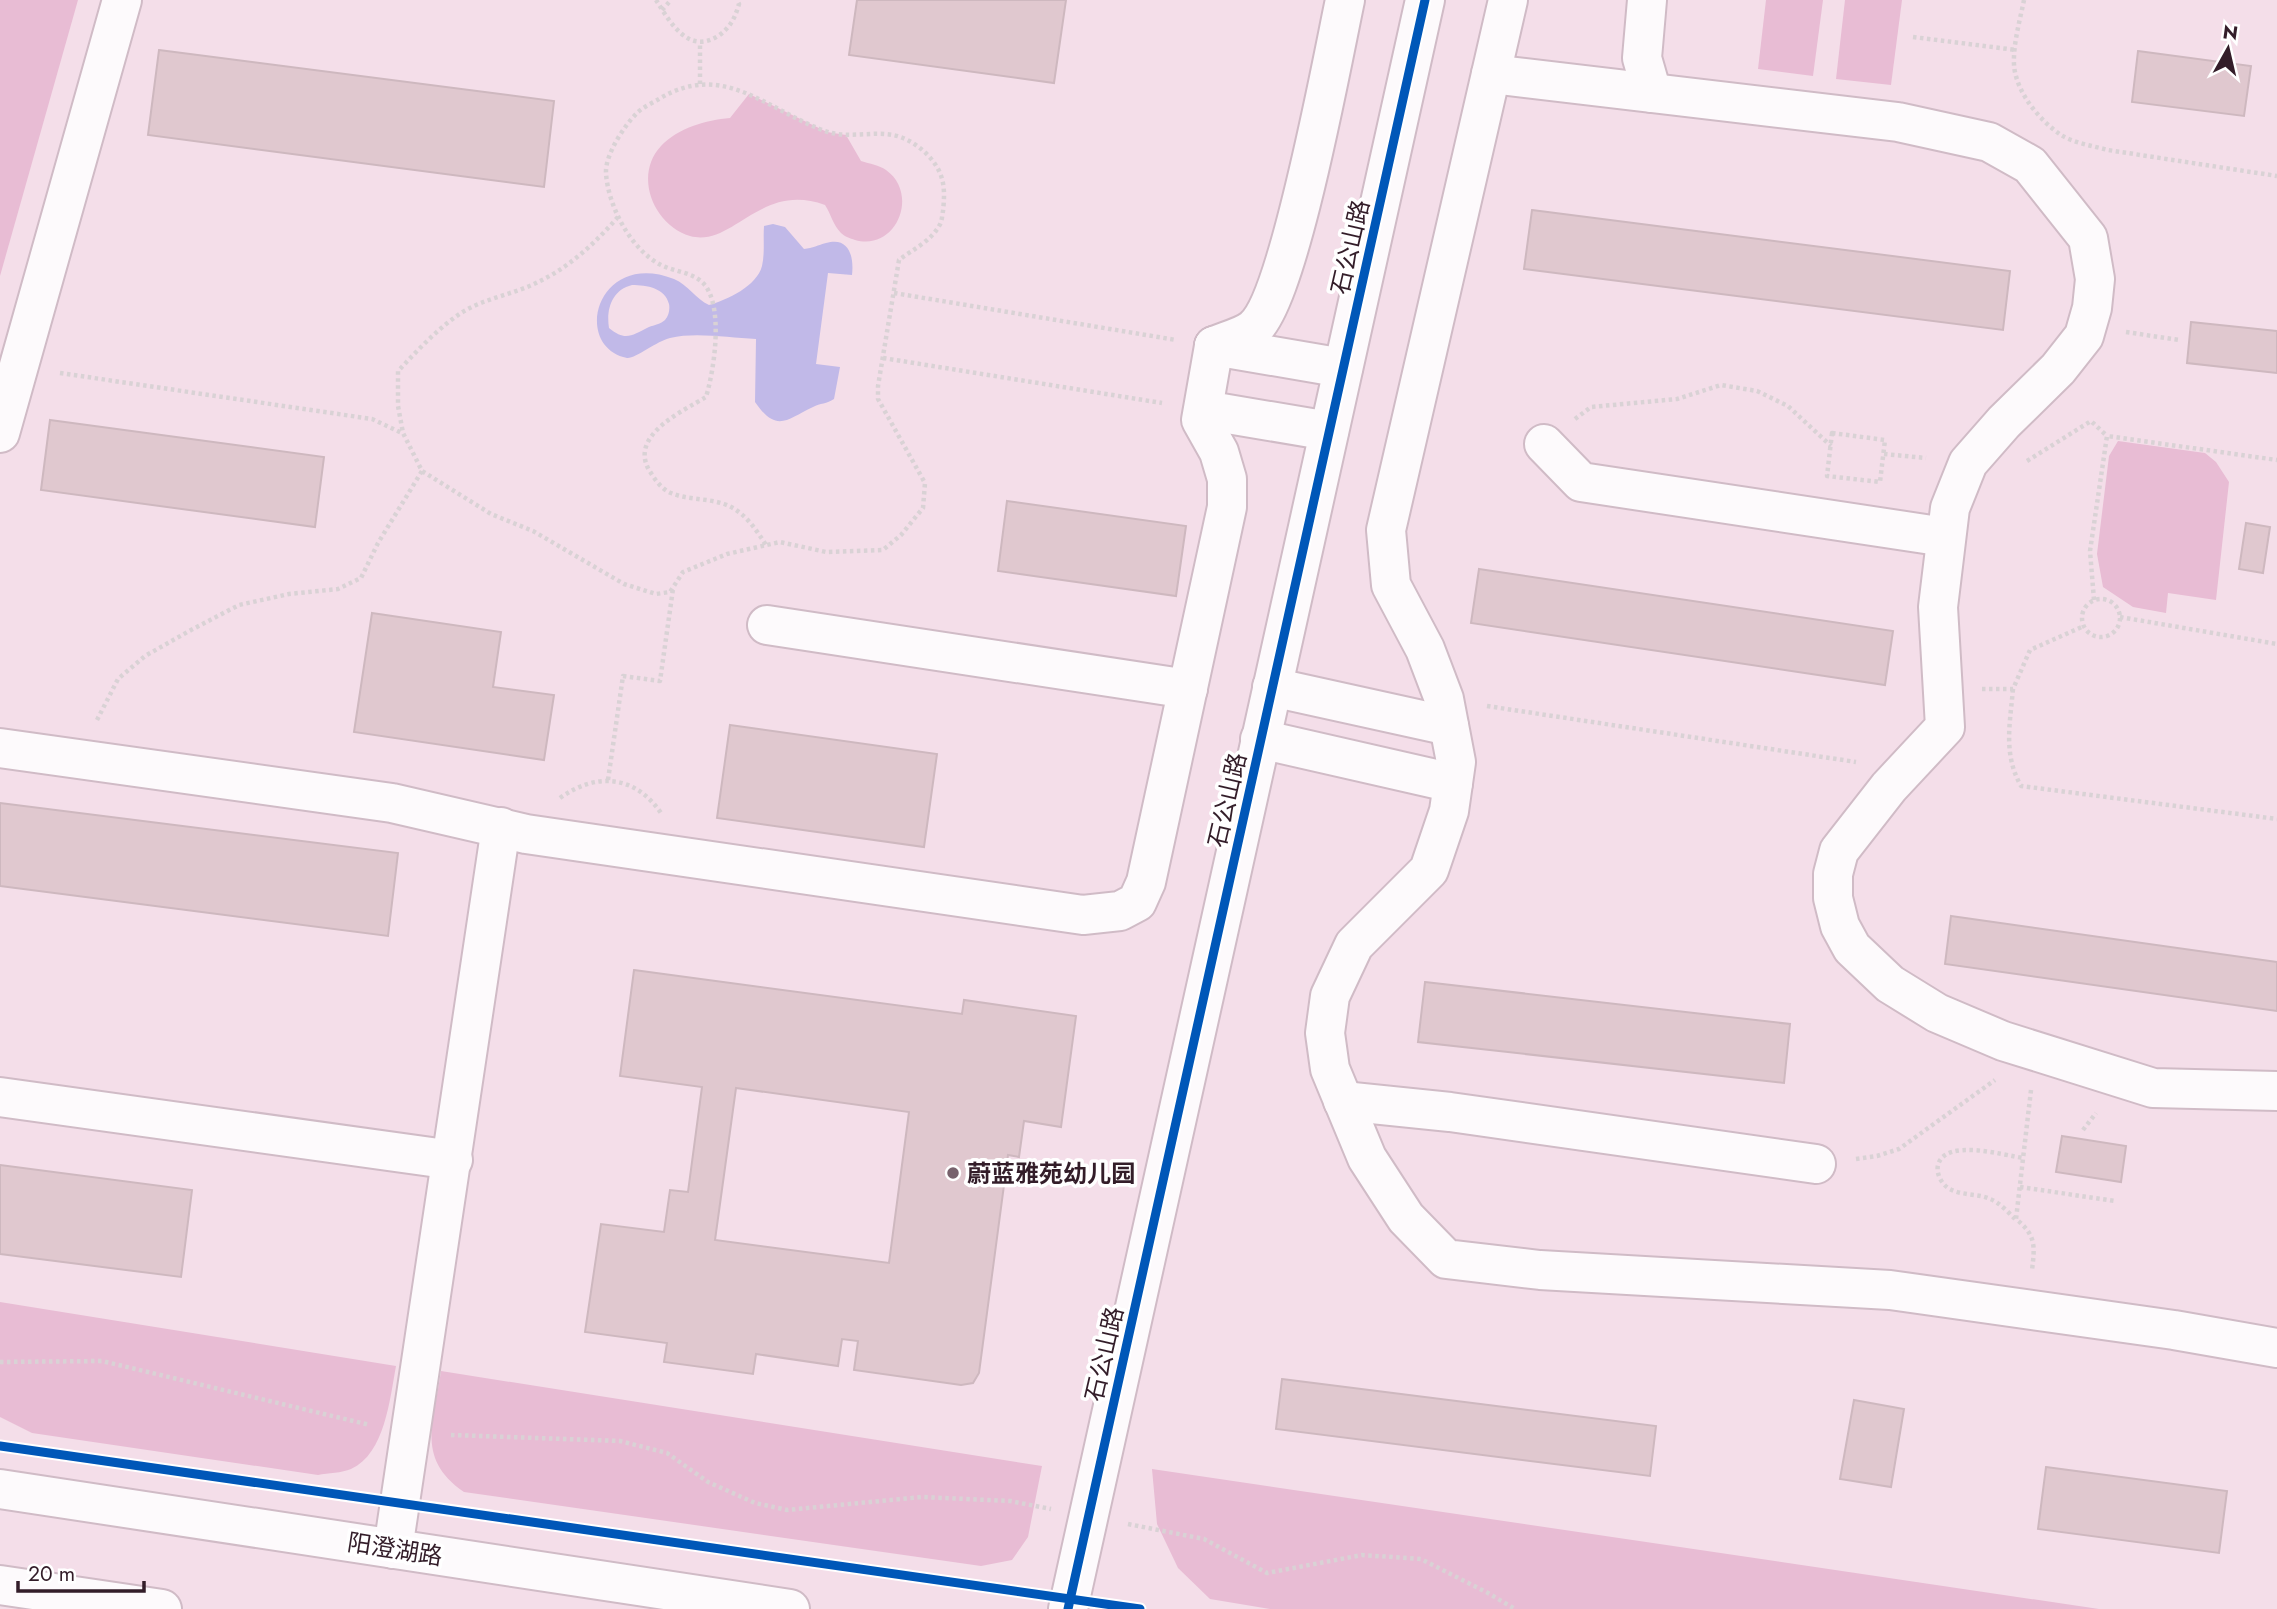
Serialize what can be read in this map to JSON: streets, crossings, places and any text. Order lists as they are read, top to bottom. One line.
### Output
{"streets":{"street":["石公山路","阳澄湖路"]},"places":["蔚蓝雅苑幼儿园"],"scale_bar":"20 m","north":"top"}
